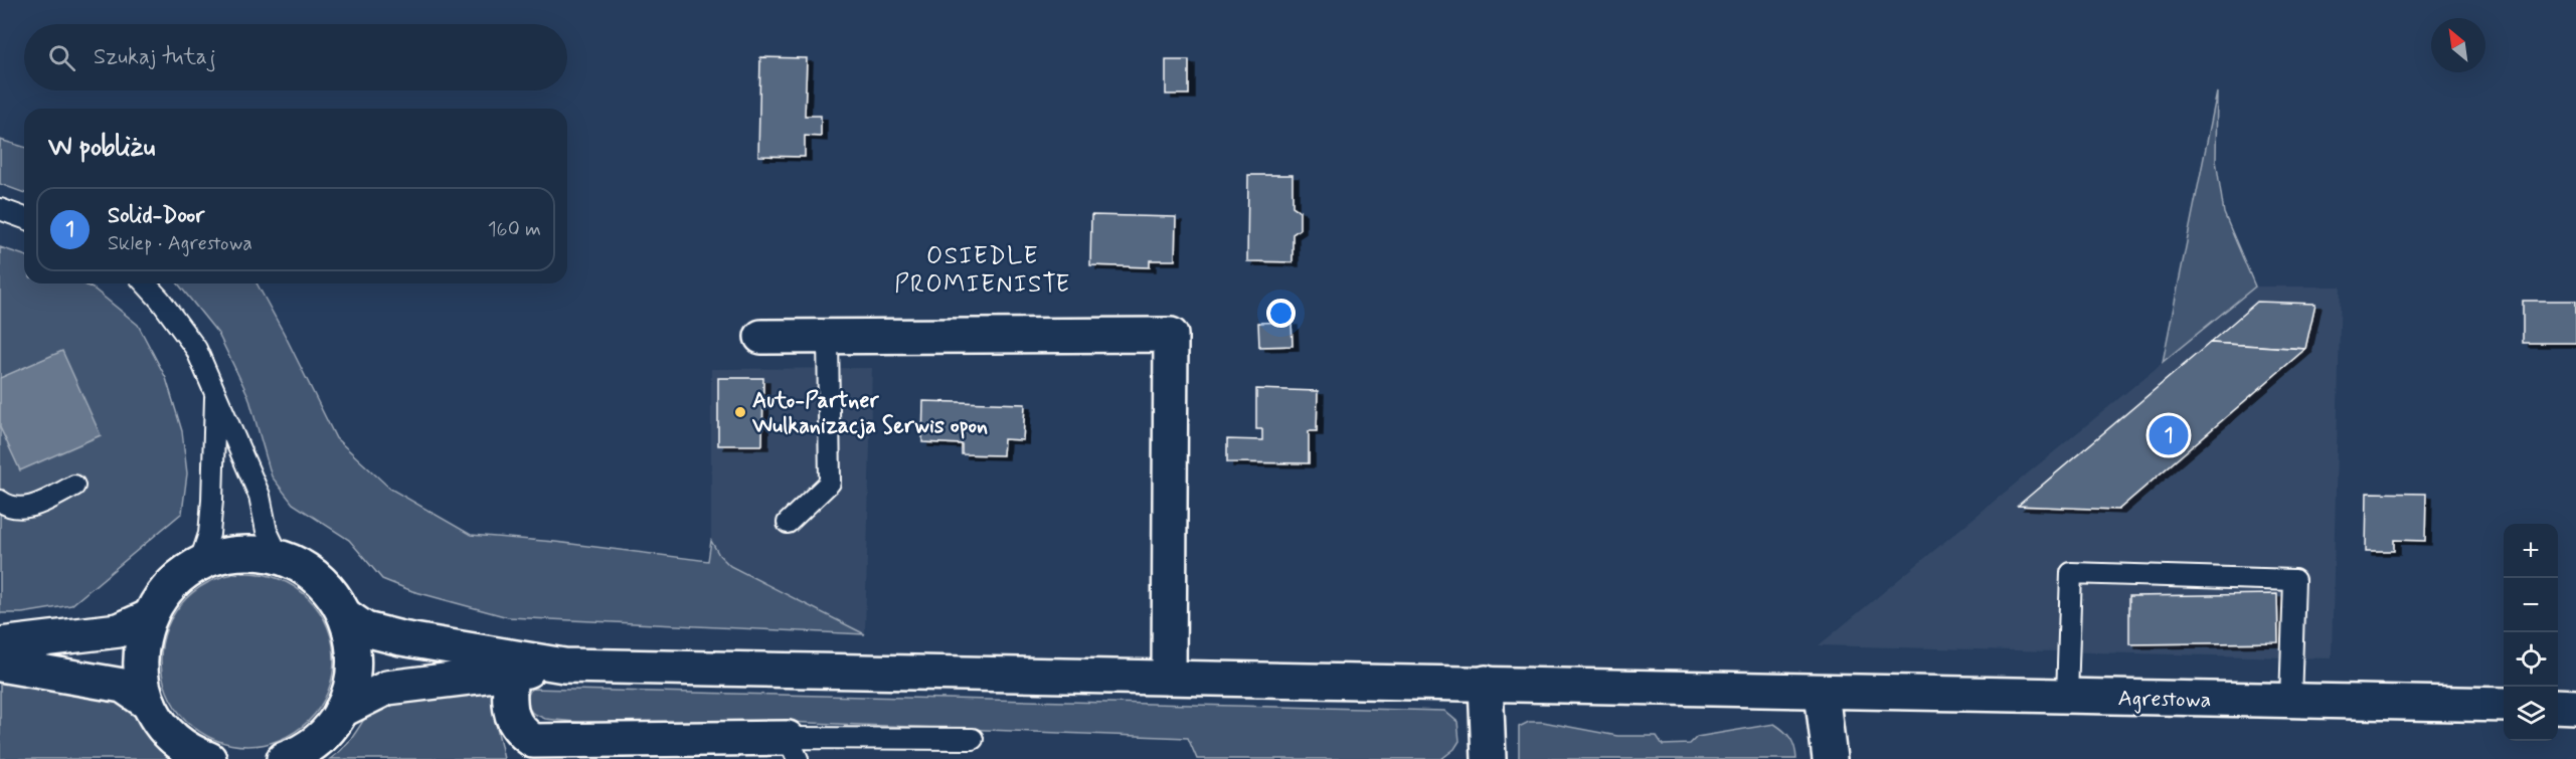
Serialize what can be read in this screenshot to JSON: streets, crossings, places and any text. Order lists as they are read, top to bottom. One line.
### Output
{"streets":{"main road":["Agrestowa"]},"districts":["OSIEDLE PROMIENISTE"],"places":["Auto-Partner Wulkanizacja Serwis opon"],"north":"top left","page":{"search":"Szukaj tutaj","heading":"W pobliżu","list":[{"mark":"1","name":"Solid-Door","note":"Sklep · Agrestowa","value":"160 m"}],"pins":"1","map_buttons":["+","−"]}}
